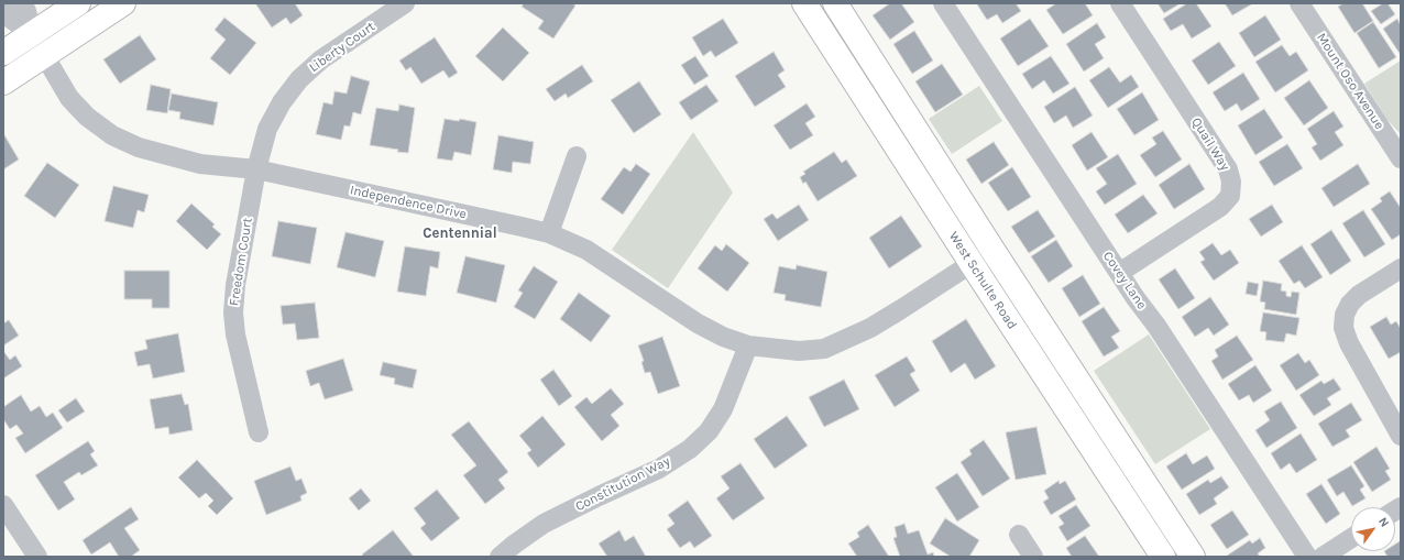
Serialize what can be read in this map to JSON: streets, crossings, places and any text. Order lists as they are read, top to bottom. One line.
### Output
{"streets":{"main road":["West Schulte Road"],"street":["Liberty Court","Mount Oso Avenue","Quail Way","Independence Drive","Freedom Court","Covey Lane","Constitution Way"]},"crossings":[["Liberty Court","Independence Drive"],["Liberty Court","Freedom Court"],["Quail Way","Covey Lane"],["Independence Drive","Freedom Court"],["Independence Drive","West Schulte Road"],["Independence Drive","Constitution Way"]],"districts":["Centennial"],"north":"top right"}
